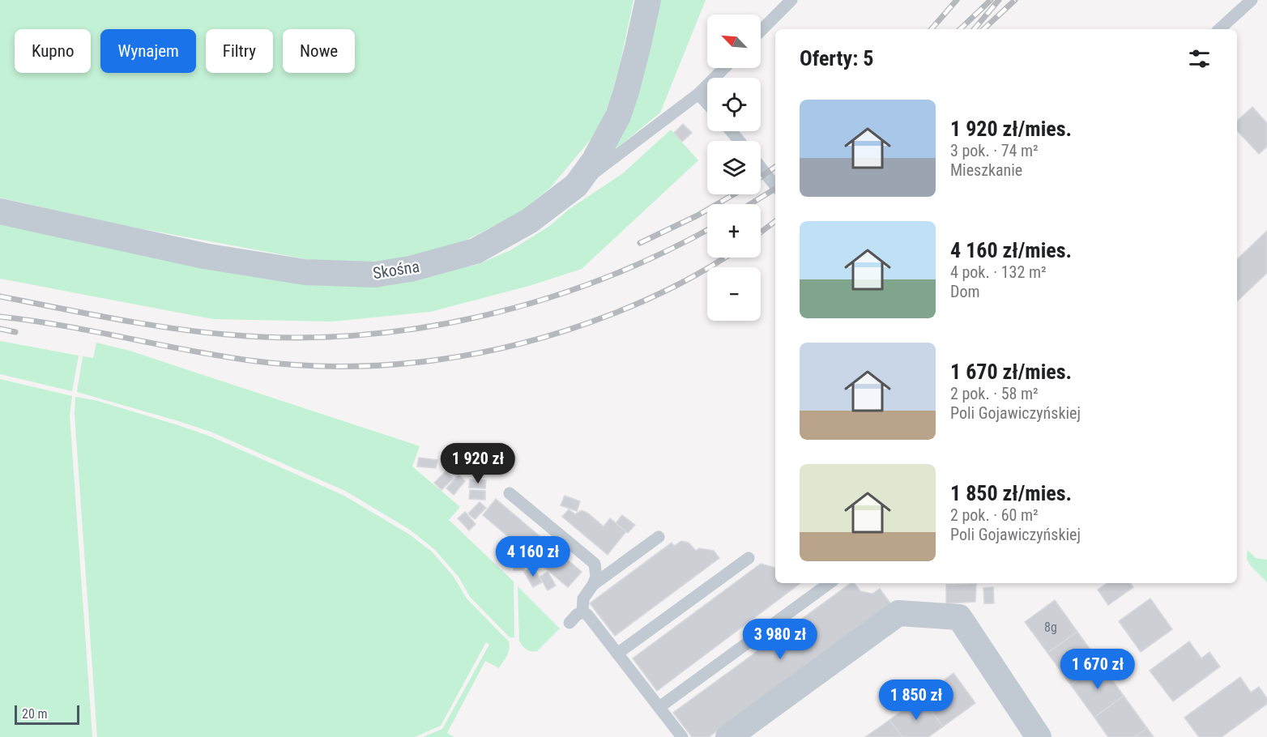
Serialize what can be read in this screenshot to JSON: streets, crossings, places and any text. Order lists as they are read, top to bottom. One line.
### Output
{"streets":{"street":["Skośna"]},"house_numbers":["8g"],"scale_bar":"20 m","north":"top left","page":{"map_buttons":["+","−"],"chip":["Kupno","Wynajem","Filtry","Nowe"],"heading":"Oferty: 5","list":[{"name":"1 920 zł/mies.","note":"3 pok. · 74 m² · Mieszkanie"},{"name":"4 160 zł/mies.","note":"4 pok. · 132 m² · Dom"},{"name":"1 670 zł/mies.","note":"2 pok. · 58 m² · Poli Gojawiczyńskiej"},{"name":"1 850 zł/mies.","note":"2 pok. · 60 m² · Poli Gojawiczyńskiej"}],"price":["1 920 zł","4 160 zł","3 980 zł","1 670 zł","1 850 zł"],"scale":"20 m"}}
